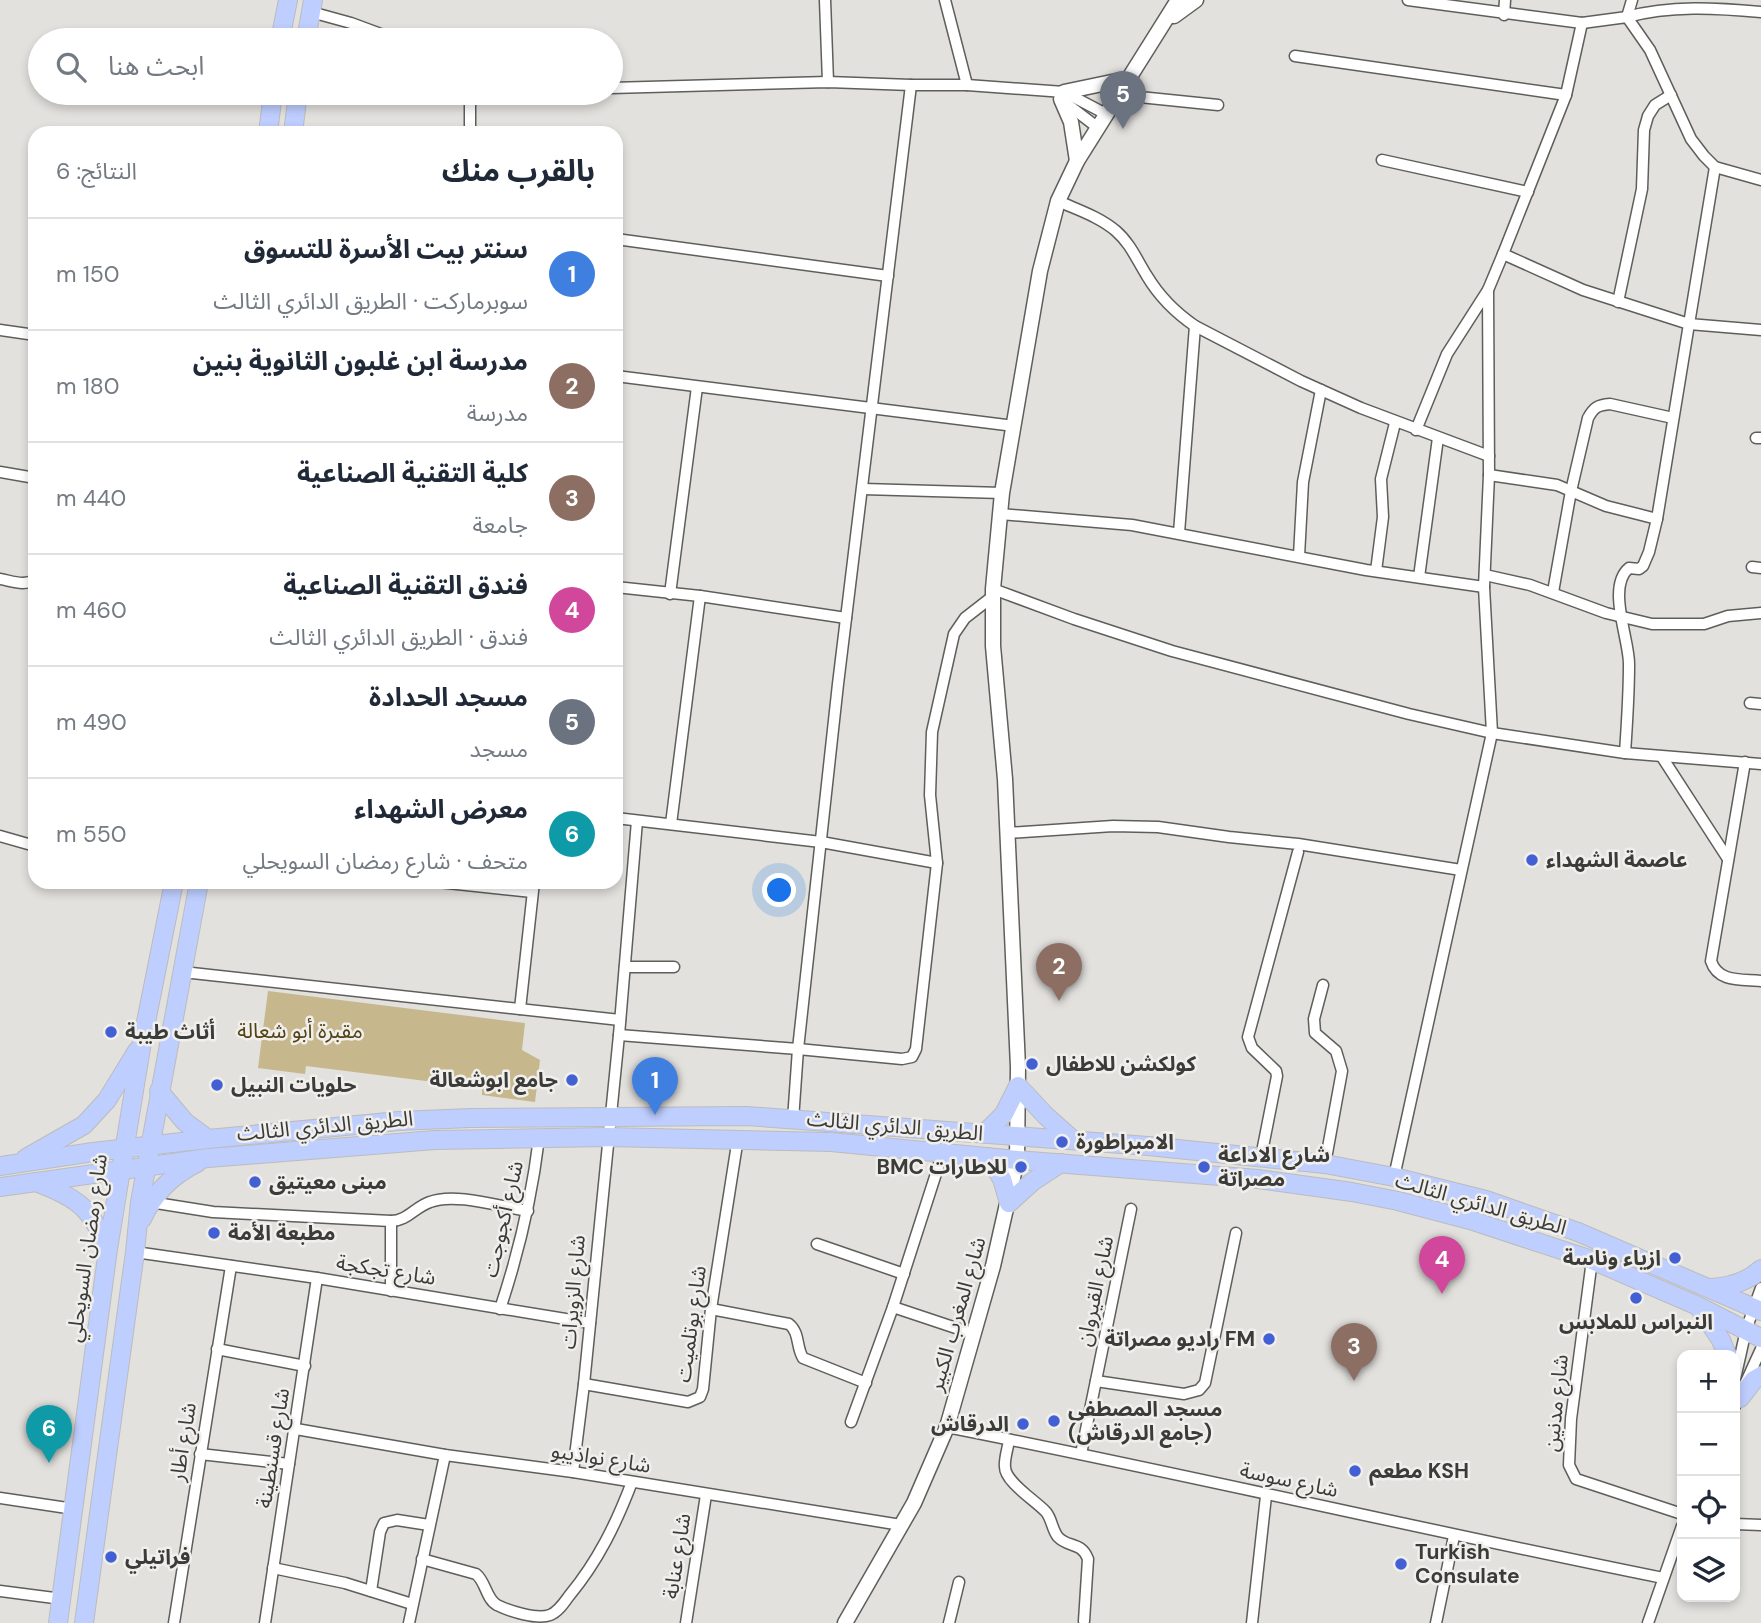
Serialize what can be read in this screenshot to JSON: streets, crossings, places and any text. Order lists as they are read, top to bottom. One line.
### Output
{"streets":{"main road":["الطريق الدائري الثالث","شارع رمضان السويحلي"],"street":["شارع أكجوجت","شارع تجكجة","شارع القيروان","شارع الزويرات","شارع المغرب الكبير","شارع بوتلميت","شارع مدنين","شارع أطار","شارع قسنطينة","شارع نواذيبو","شارع سوسة","شارع عنابة"]},"crossings":[["الطريق الدائري الثالث","شارع أكجوجت"],["الطريق الدائري الثالث","شارع رمضان السويحلي"],["الطريق الدائري الثالث","شارع الزويرات"],["الطريق الدائري الثالث","شارع المغرب الكبير"],["الطريق الدائري الثالث","شارع بوتلميت"],["الطريق الدائري الثالث","شارع مدنين"],["شارع أكجوجت","شارع تجكجة"],["شارع تجكجة","شارع الزويرات"],["شارع تجكجة","شارع أطار"],["شارع تجكجة","شارع قسنطينة"],["شارع القيروان","شارع سوسة"],["شارع الزويرات","شارع بوتلميت"],["شارع الزويرات","شارع نواذيبو"],["شارع المغرب الكبير","شارع نواذيبو"],["شارع المغرب الكبير","شارع سوسة"],["شارع قسنطينة","شارع نواذيبو"],["شارع نواذيبو","شارع عنابة"]],"parks":["مقبرة أبو شعالة"],"places":["عاصمة الشهداء","أثاث طيبة","كولكشن للاطفال","جامع ابوشعالة","حلويات النبيل","الامبراطورة","BMC للاطارات","شارع الاداعة مصراتة","مبنى معيتيق","مطبعة الأمة","ازياء وناسة","النبراس للملابس","راديو مصراتة FM","مسجد المصطفى (جامع الدرقاش)","الدرقاش","مطعم KSH","فراتيلي","Turkish Consulate"],"page":{"search":"ابحث هنا","pins":["5","2","1","4","3","6"],"heading":["بالقرب منك","النتائج: 6"],"list":[{"mark":"1","name":"سنتر بيت الأسرة للتسوق","note":"سوبرماركت · الطريق الدائري الثالث","value":"150 m"},{"mark":"2","name":"مدرسة ابن غلبون الثانوية بنين","note":"مدرسة","value":"180 m"},{"mark":"3","name":"كلية التقنية الصناعية","note":"جامعة","value":"440 m"},{"mark":"4","name":"فندق التقنية الصناعية","note":"فندق · الطريق الدائري الثالث","value":"460 m"},{"mark":"5","name":"مسجد الحدادة","note":"مسجد","value":"490 m"},{"mark":"6","name":"معرض الشهداء","note":"متحف · شارع رمضان السويحلي","value":"550 m"}],"map_buttons":["+","−"]}}
